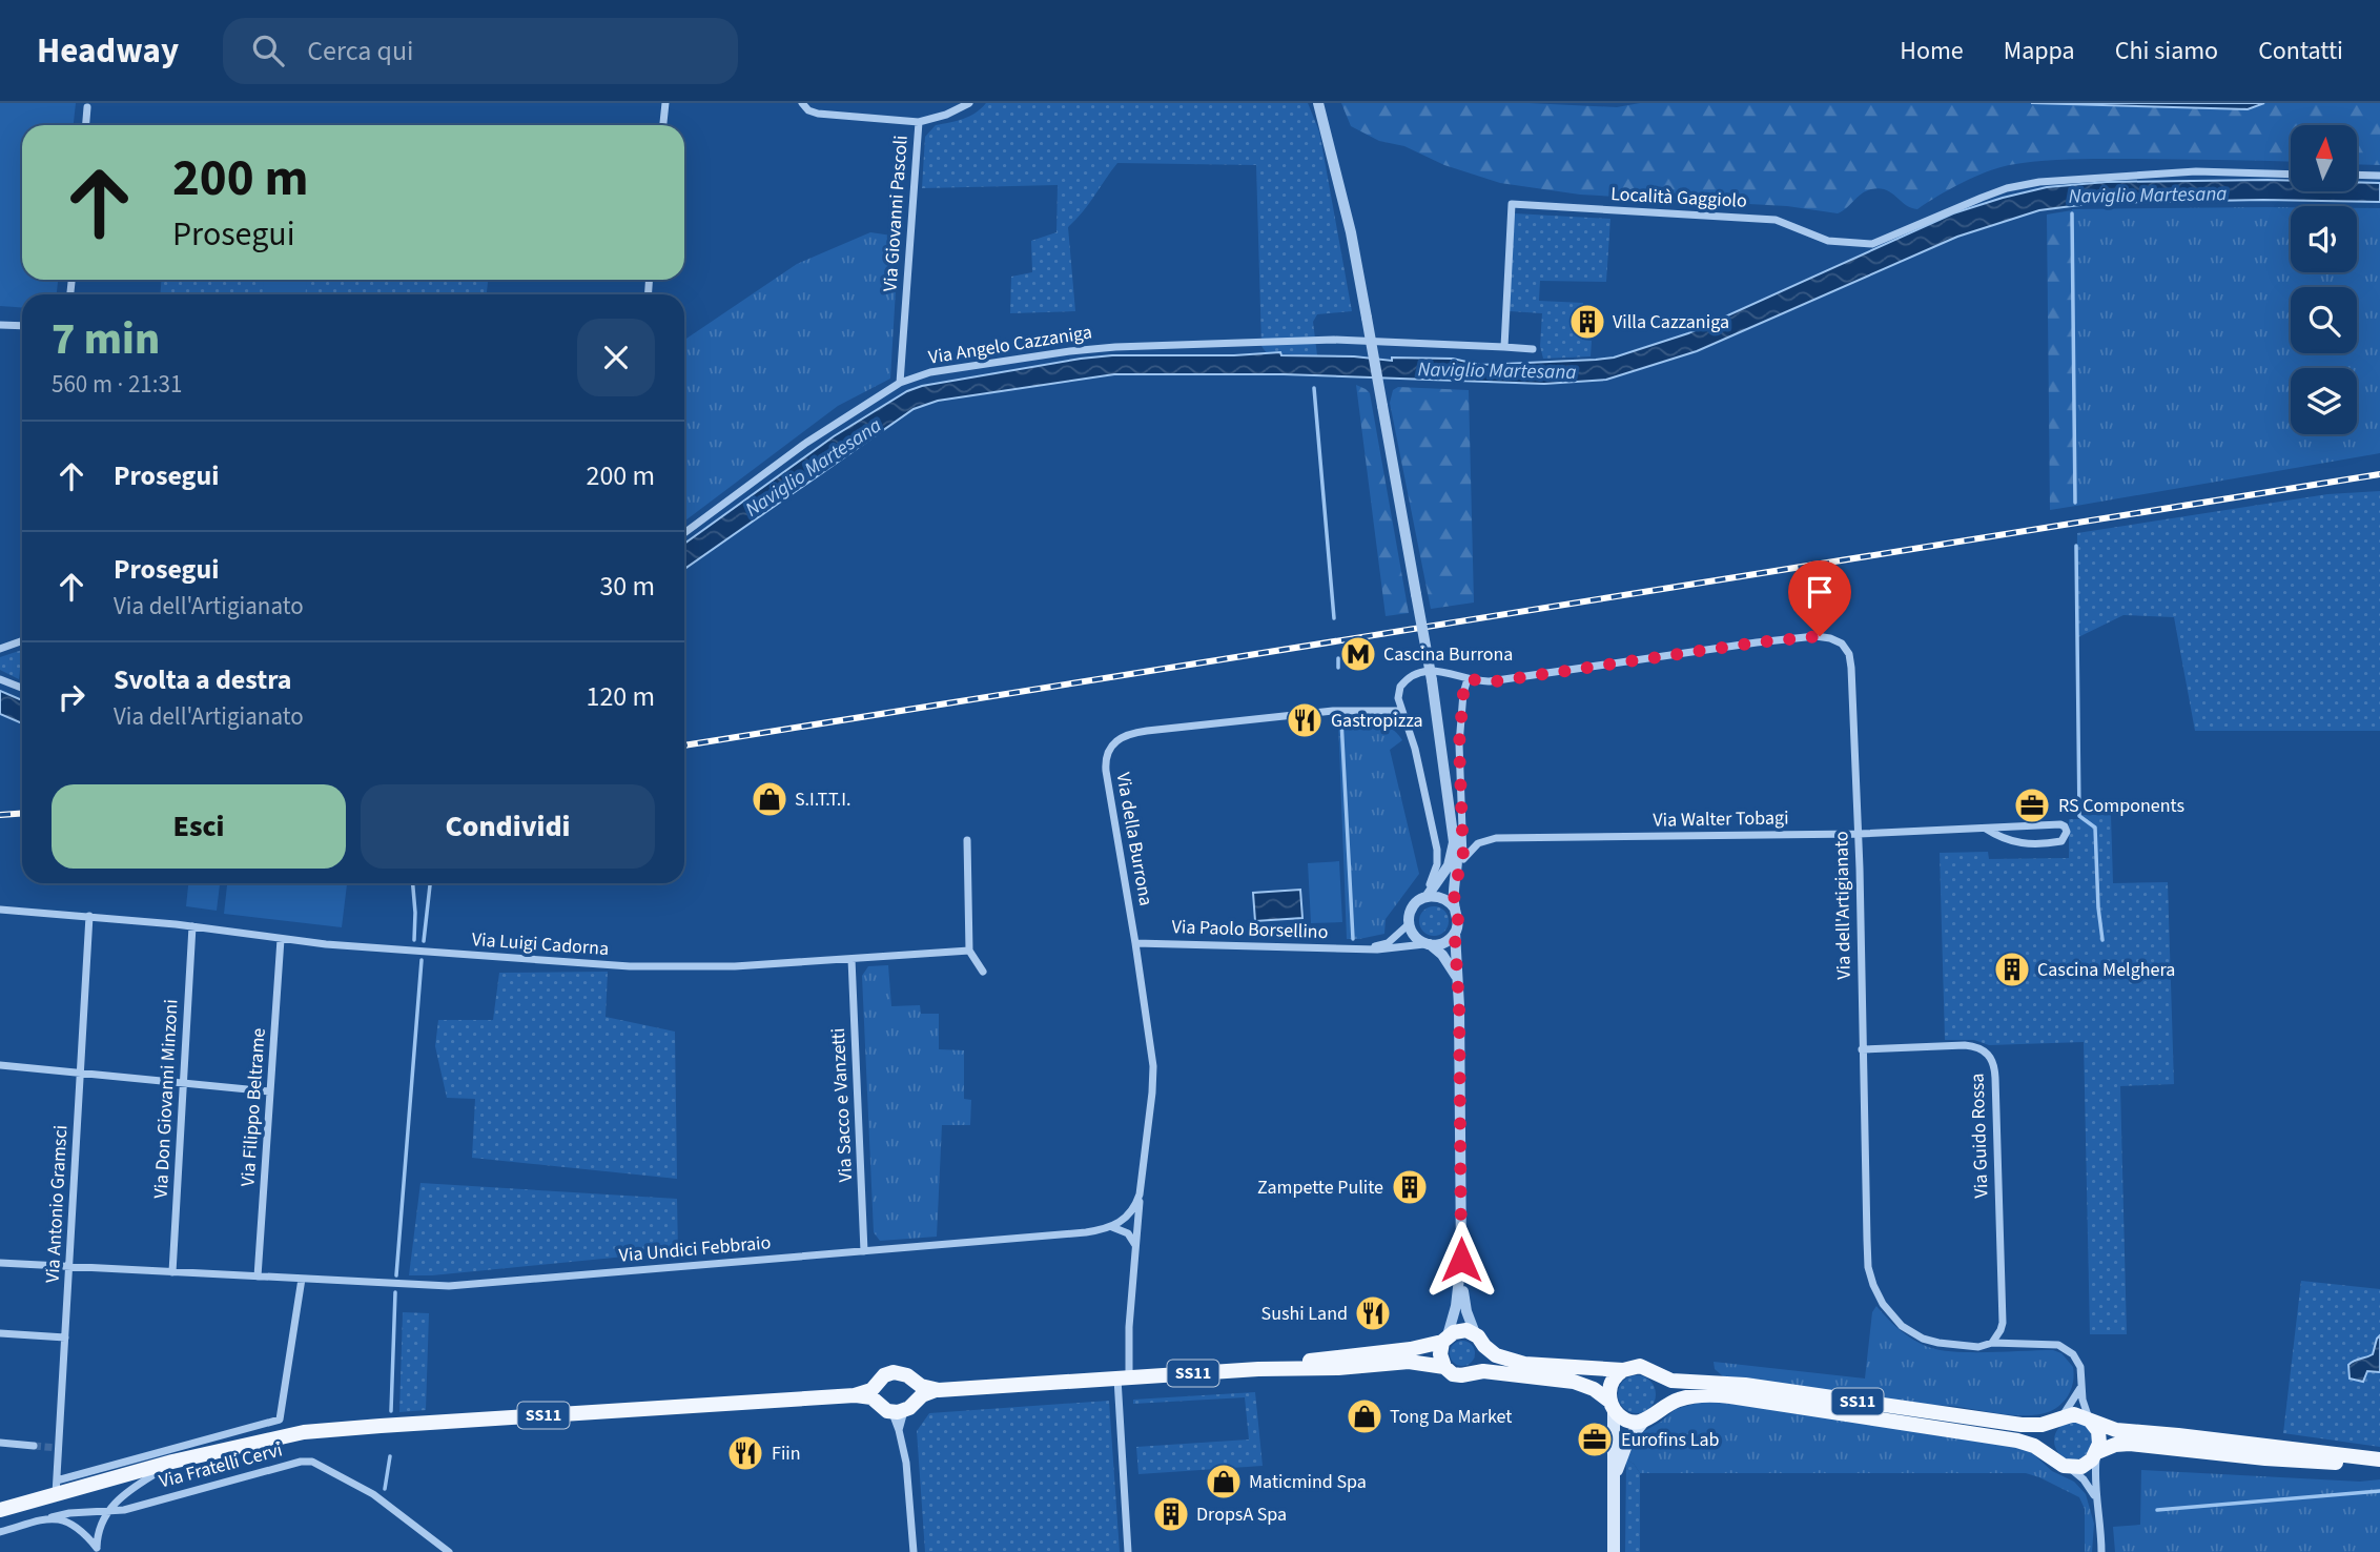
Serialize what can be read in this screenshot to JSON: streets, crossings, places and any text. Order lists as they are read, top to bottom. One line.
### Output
{"streets":{"main road":["SS11"],"street":["Località Gaggiolo","Via Giovanni Pascoli","Via Angelo Cazzaniga","Via Walter Tobagi","Via della Burrona","Via dell'Artigianato","Via Paolo Borsellino","Via Luigi Cadorna","Via Don Giovanni Minzoni","Via Sacco e Vanzetti","Via Filippo Beltrame","Via Guido Rossa","Via Antonio Gramsci","Via Undici Febbraio","Via Fratelli Cervi"]},"crossings":[["Località Gaggiolo","Via Angelo Cazzaniga"],["Via Giovanni Pascoli","Via Angelo Cazzaniga"],["Via Walter Tobagi","Via dell'Artigianato"],["Via della Burrona","Via dell'Artigianato"],["Via della Burrona","Via Paolo Borsellino"],["Via della Burrona","Via Undici Febbraio"],["Via della Burrona","SS11"],["Via dell'Artigianato","Via Guido Rossa"],["Via dell'Artigianato","SS11"],["Via Luigi Cadorna","Via Don Giovanni Minzoni"],["Via Luigi Cadorna","Via Sacco e Vanzetti"],["Via Luigi Cadorna","Via Filippo Beltrame"],["Via Luigi Cadorna","Via Antonio Gramsci"],["Via Don Giovanni Minzoni","Via Undici Febbraio"],["Via Sacco e Vanzetti","Via Undici Febbraio"],["Via Filippo Beltrame","Via Undici Febbraio"],["Via Antonio Gramsci","Via Undici Febbraio"],["Via Antonio Gramsci","SS11"]],"water":["Naviglio Martesana"],"places":{"building":["Villa Cazzaniga","Cascina Melghera","Zampette Pulite","DropsA Spa"],"metro station":["Cascina Burrona"],"restaurant":["Gastropizza","Sushi Land","Fiin"],"shop":["S.I.T.T.I.","Tong Da Market","Maticmind Spa"],"office":["RS Components","Eurofins Lab"]},"north":"top","page":{"header":"Headway","search":"Cerca qui","nav":["Home","Mappa","Chi siamo","Contatti"],"turn":["200 m","Prosegui"],"heading":["7 min","560 m · 21:31"],"list":[{"name":"Prosegui","value":"200 m"},{"name":"Prosegui","note":"Via dell'Artigianato","value":"30 m"},{"name":"Svolta a destra","note":"Via dell'Artigianato","value":"120 m"}],"buttons":["Esci","Condividi"]}}
